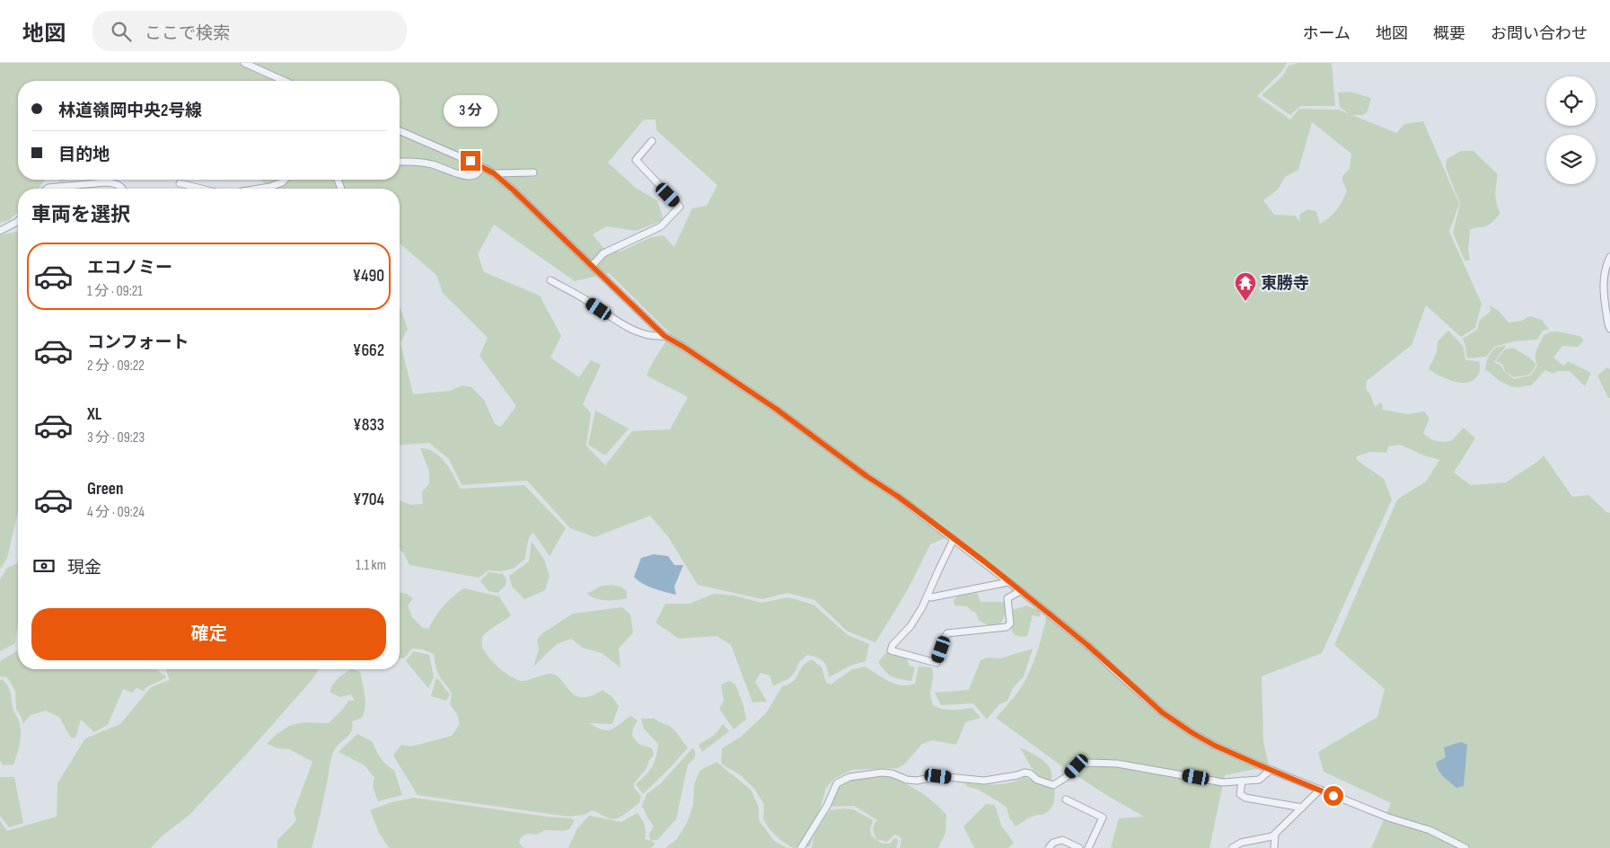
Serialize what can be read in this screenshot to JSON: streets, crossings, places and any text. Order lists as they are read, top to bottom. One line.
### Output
{"places":{"temple":["東勝寺"]},"page":{"header":"地図","search":"ここで検索","nav":["ホーム","地図","概要","お問い合わせ"],"banner":["林道嶺岡中央2号線","目的地"],"bubble":"3 分","heading":"車両を選択","list":[{"name":"エコノミー","note":"1 分 · 09:21","value":"¥490"},{"name":"コンフォート","note":"2 分 · 09:22","value":"¥662"},{"name":"XL","note":"3 分 · 09:23","value":"¥833"},{"name":"Green","note":"4 分 · 09:24","value":"¥704"}],"pay":["現金","1.1 km"],"buttons":"確定"}}
